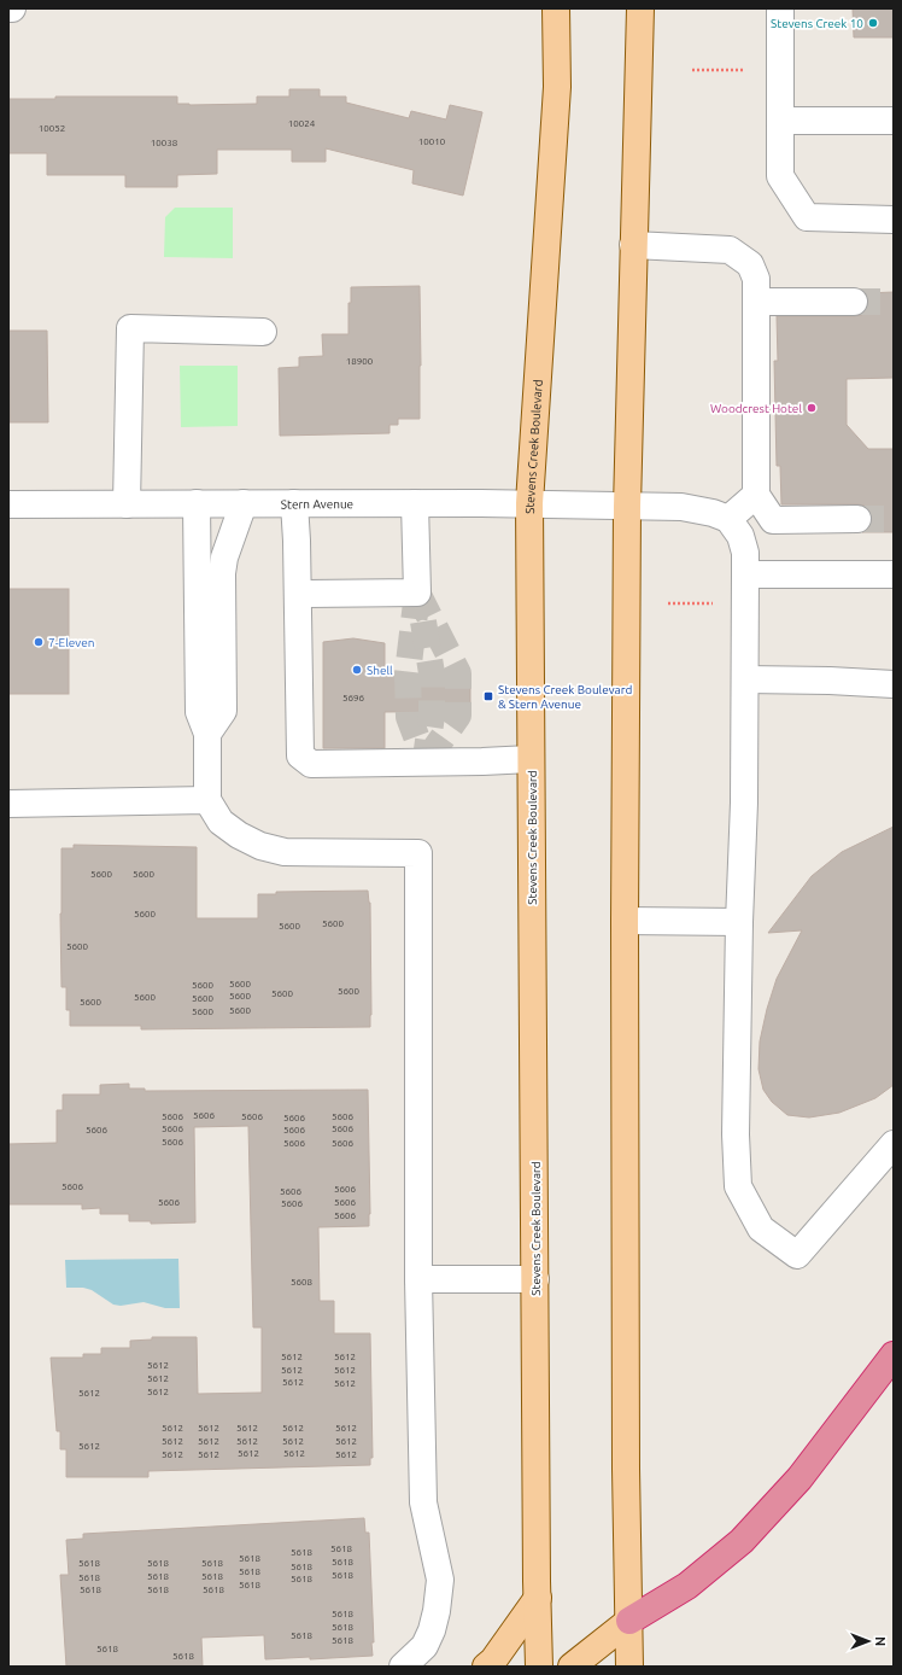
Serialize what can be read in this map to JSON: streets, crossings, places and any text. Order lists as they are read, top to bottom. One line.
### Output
{"streets":{"main road":["Stevens Creek Boulevard"],"street":["Stern Avenue"]},"crossings":[["Stevens Creek Boulevard","Stern Avenue"]],"places":{"other":["Stevens Creek 10","Woodcrest Hotel","7-Eleven","Shell"],"transit":["Stevens Creek Boulevard & Stern Avenue"]},"house_numbers":["10024","10052","10010","10038","18900","5696","5600","5600","5600","5600","5600","5600","5600","5600","5600","5600","5600","5600","5600","5600","5600","5600","5606","5606","5606","5606","5606","5606","5606","5606","5606","5606","5606","5606","5606","5606","5606","5606","5606","5606","5606","5608","5612","5612","5612","5612","5612","5612","5612","5612","5612","5612","5612","5612","5612","5612","5612","5612","5612","5612","5612","5612","5612","5612","5612","5612","5612","5612","5618","5618","5618","5618","5618","5618","5618","5618","5618","5618","5618","5618","5618","5618","5618","5618","5618","5618","5618","5618","5618","5618","5618","5618"],"north":"right"}
